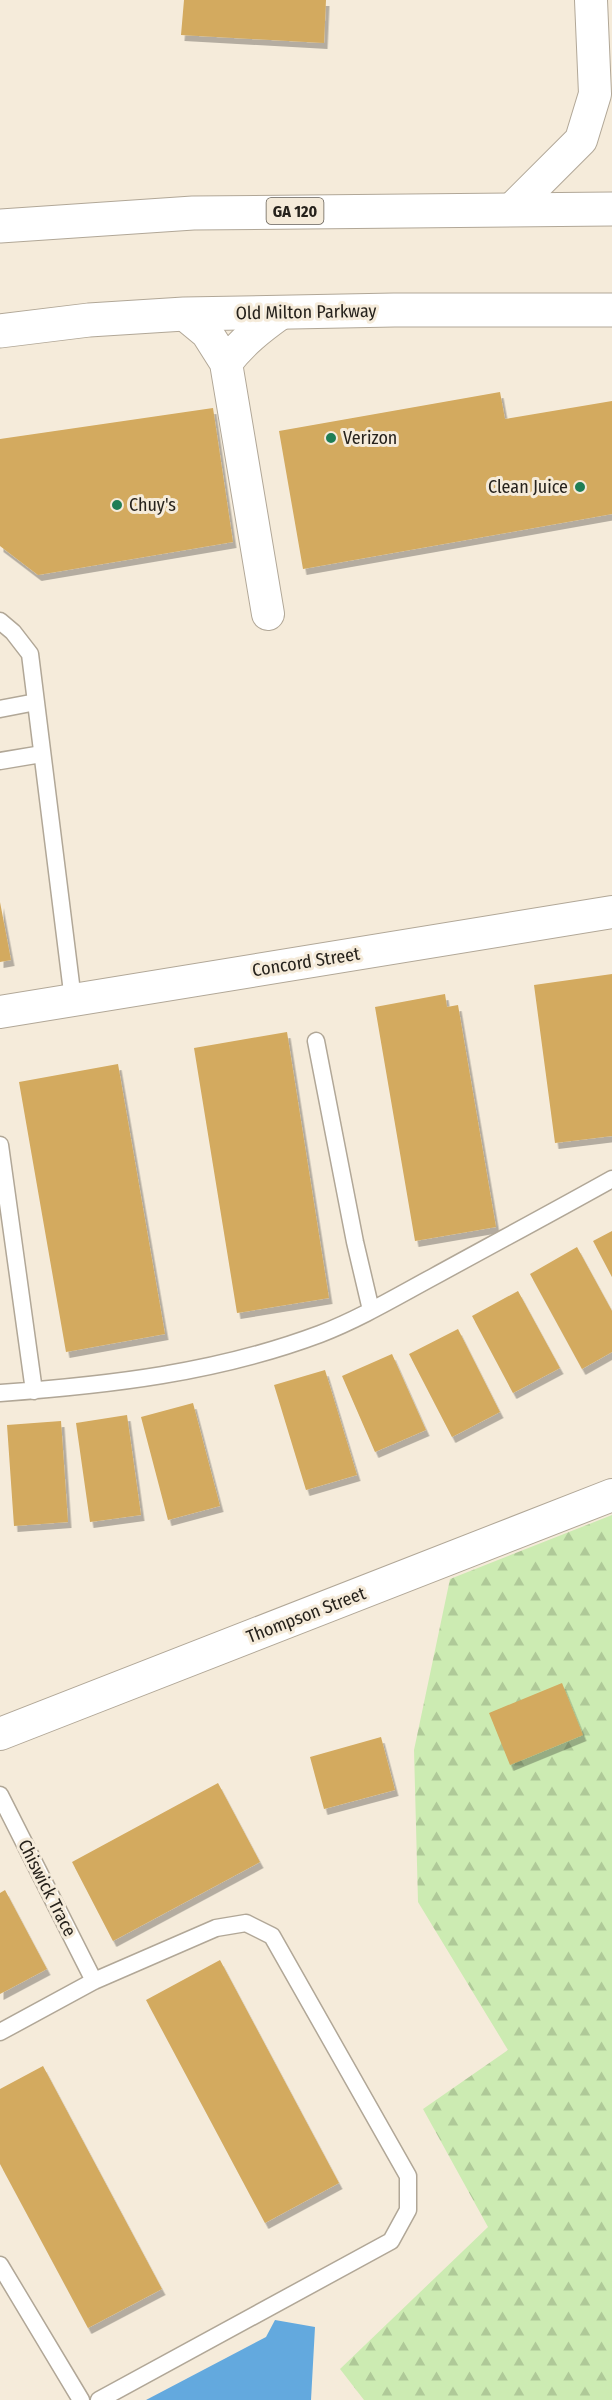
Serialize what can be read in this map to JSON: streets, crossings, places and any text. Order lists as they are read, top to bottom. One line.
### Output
{"streets":{"highway":["GA 120","Old Milton Parkway"],"street":["Concord Street","Thompson Street"],"lane":["Chiswick Trace"]},"places":["Verizon","Clean Juice","Chuy's"]}
